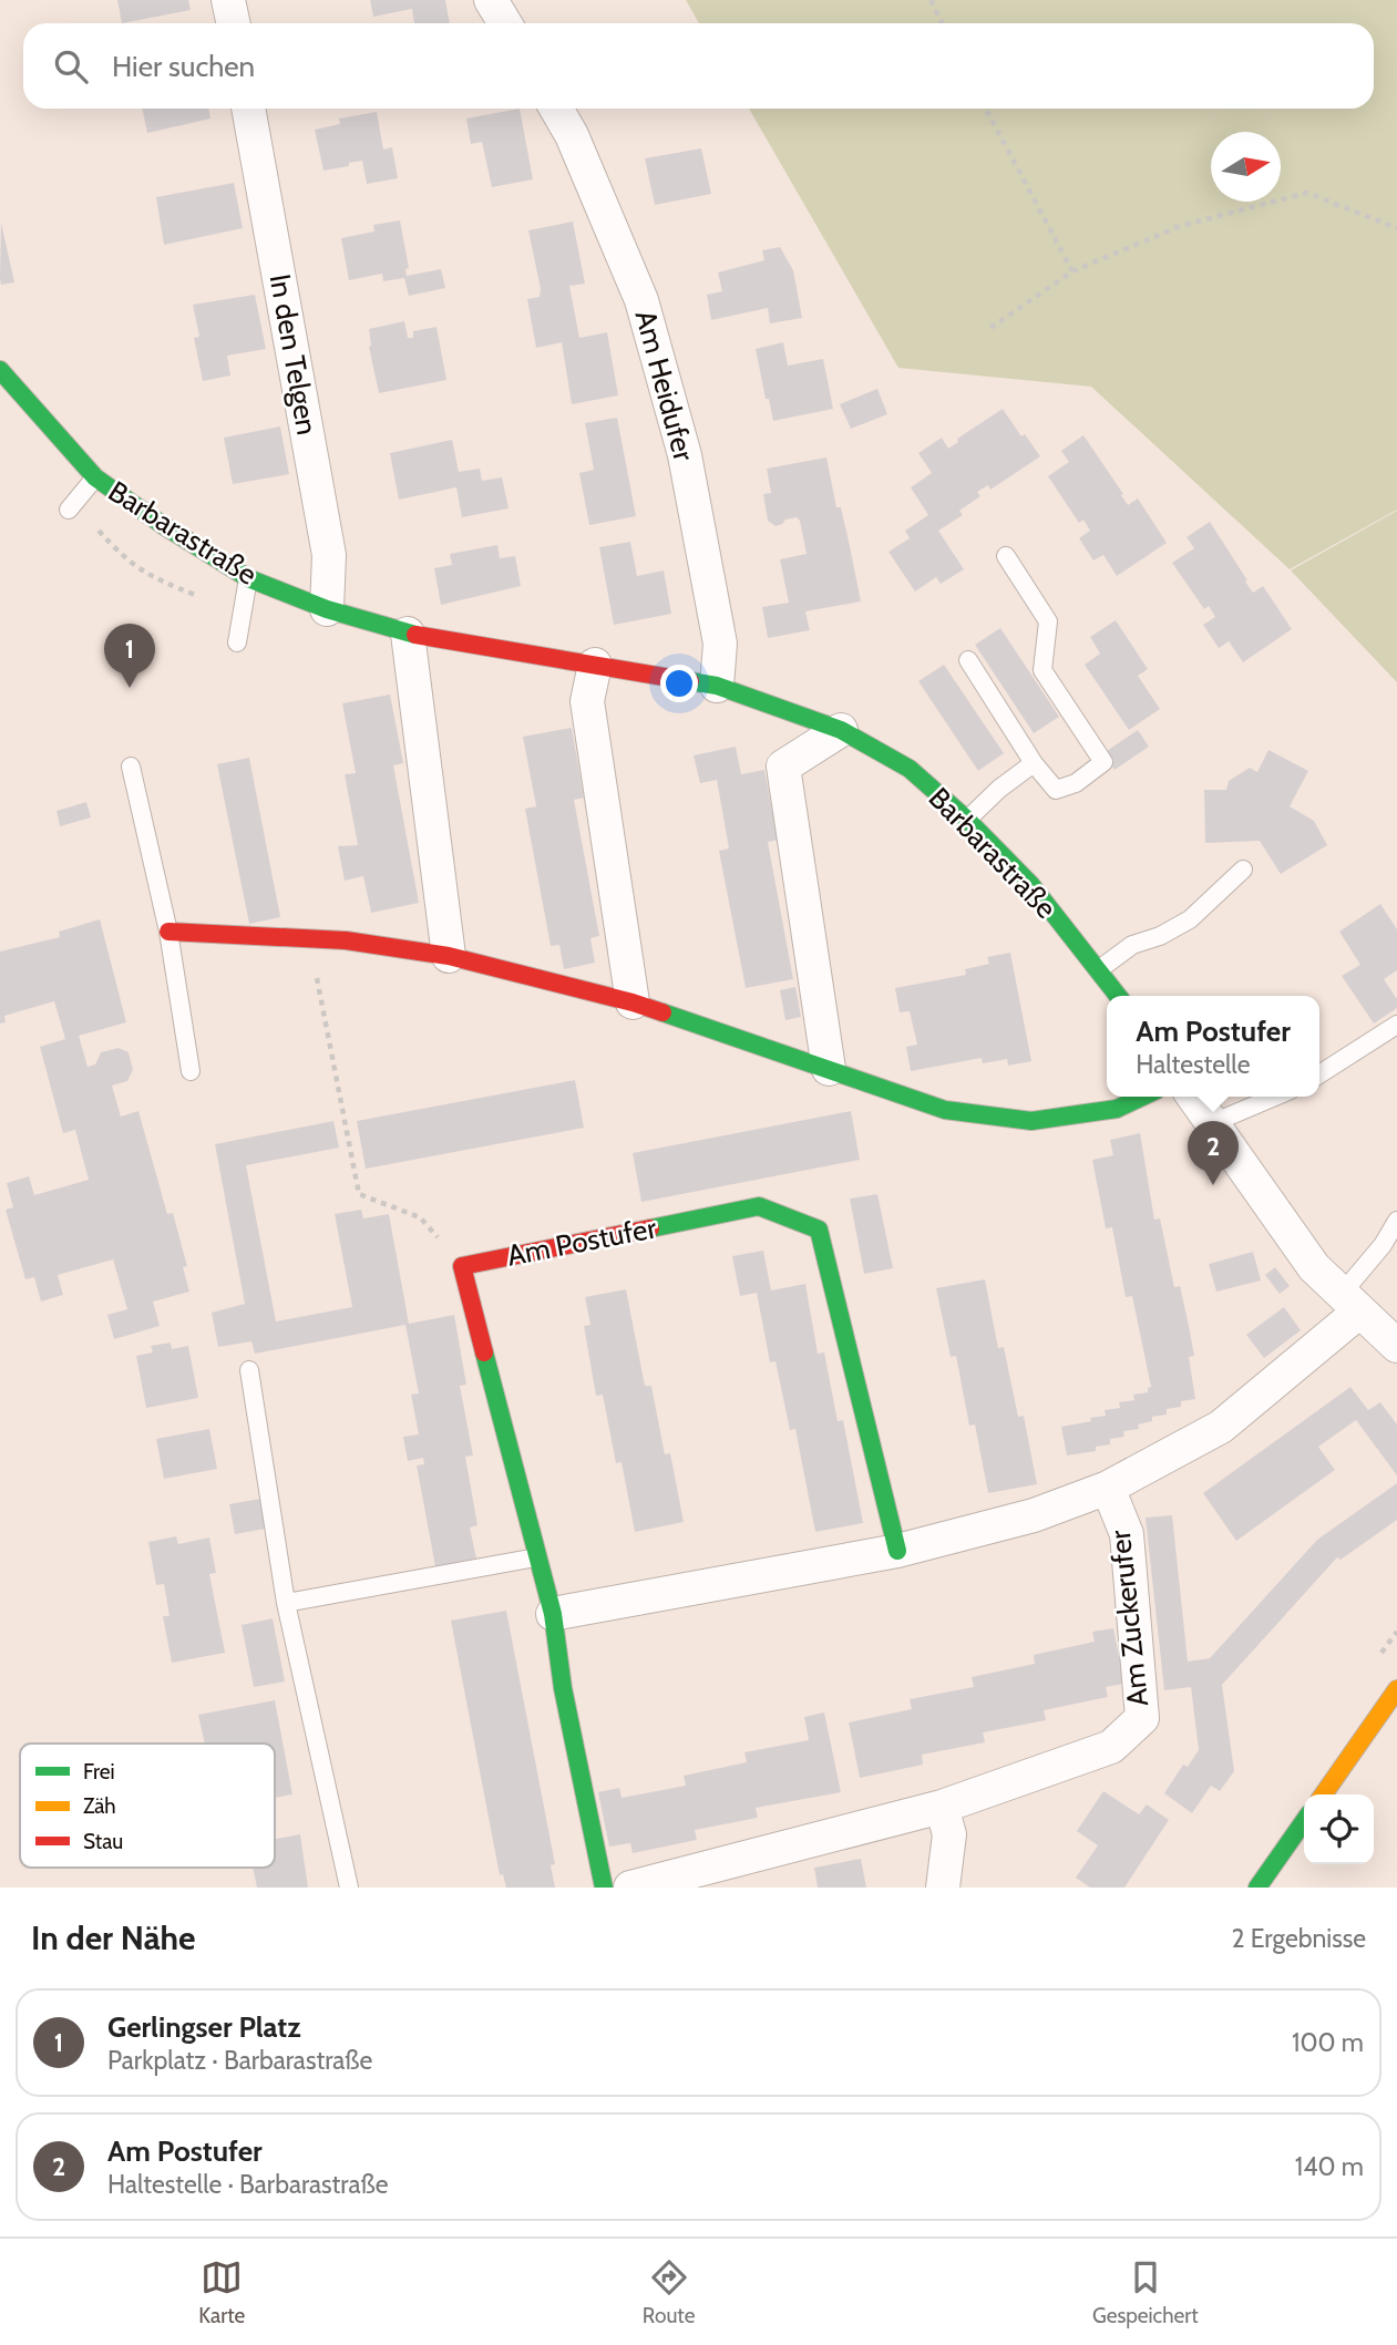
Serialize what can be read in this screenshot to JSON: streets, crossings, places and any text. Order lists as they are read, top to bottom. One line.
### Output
{"streets":{"street":["In den Telgen","Am Heidufer","Barbarastraße","Am Postufer","Am Zuckerufer"]},"crossings":[["In den Telgen","Barbarastraße"],["Am Heidufer","Barbarastraße"]],"legend":["Frei","Zäh","Stau"],"north":"right","page":{"search":"Hier suchen","pins":["1","2"],"popup":["Am Postufer","Haltestelle"],"heading":["In der Nähe","2 Ergebnisse"],"list":[{"mark":"1","name":"Gerlingser Platz","note":"Parkplatz · Barbarastraße","value":"100 m"},{"mark":"2","name":"Am Postufer","note":"Haltestelle · Barbarastraße","value":"140 m"}],"nav":["Karte","Route","Gespeichert"]}}
